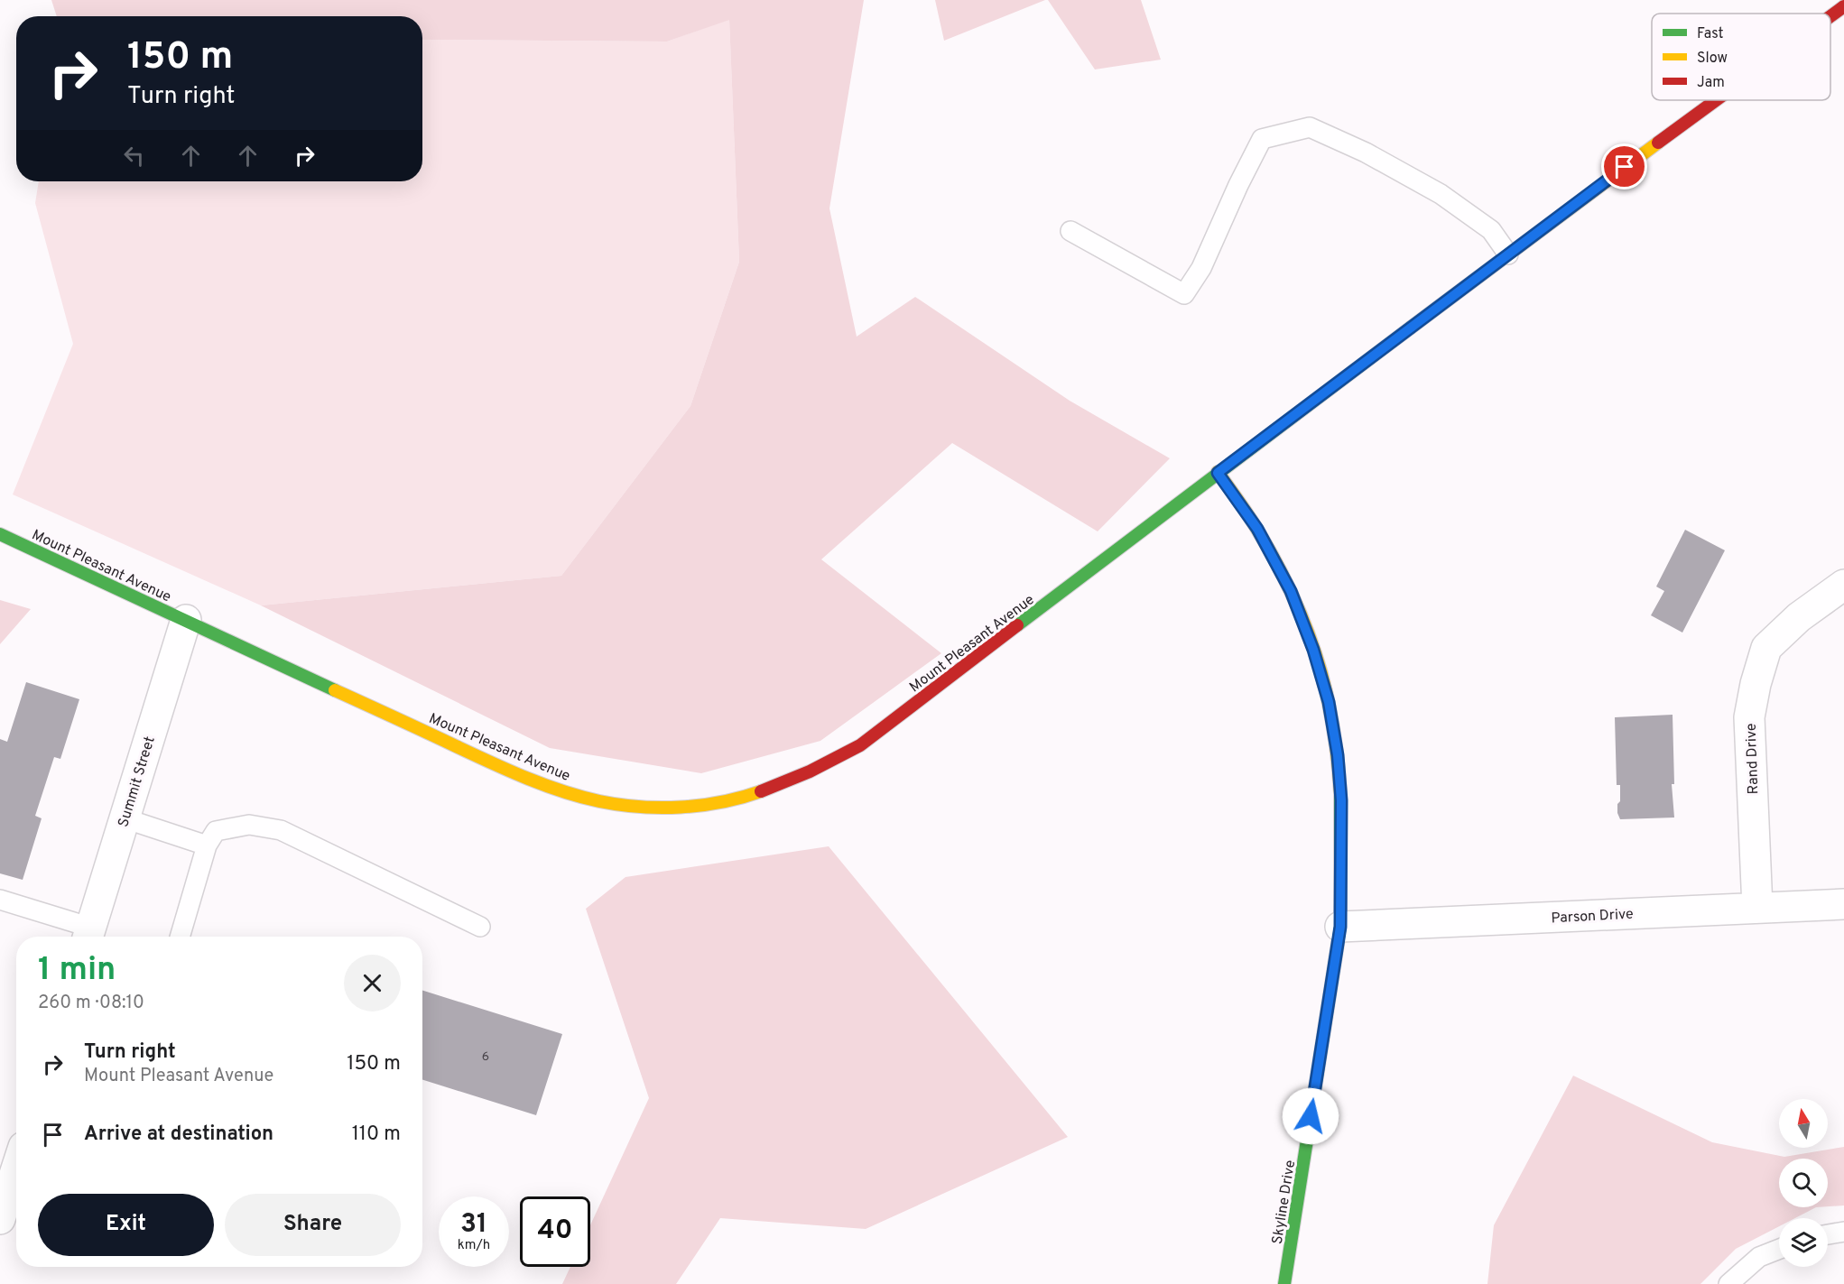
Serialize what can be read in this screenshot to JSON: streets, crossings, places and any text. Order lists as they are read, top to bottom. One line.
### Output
{"streets":{"main road":["Mount Pleasant Avenue","Skyline Drive"],"street":["Rand Drive","Summit Street","Parson Drive"]},"crossings":[["Mount Pleasant Avenue","Summit Street"],["Mount Pleasant Avenue","Skyline Drive"],["Rand Drive","Parson Drive"],["Parson Drive","Skyline Drive"]],"house_numbers":["6"],"legend":["Fast","Slow","Jam"],"north":"top","page":{"turn":["150 m","Turn right"],"heading":["1 min","260 m · 08:10"],"list":[{"name":"Turn right","note":"Mount Pleasant Avenue","value":"150 m"},{"name":"Arrive at destination","value":"110 m"}],"buttons":["Exit","Share"],"speed":"31 km/h","limit":"40"}}
